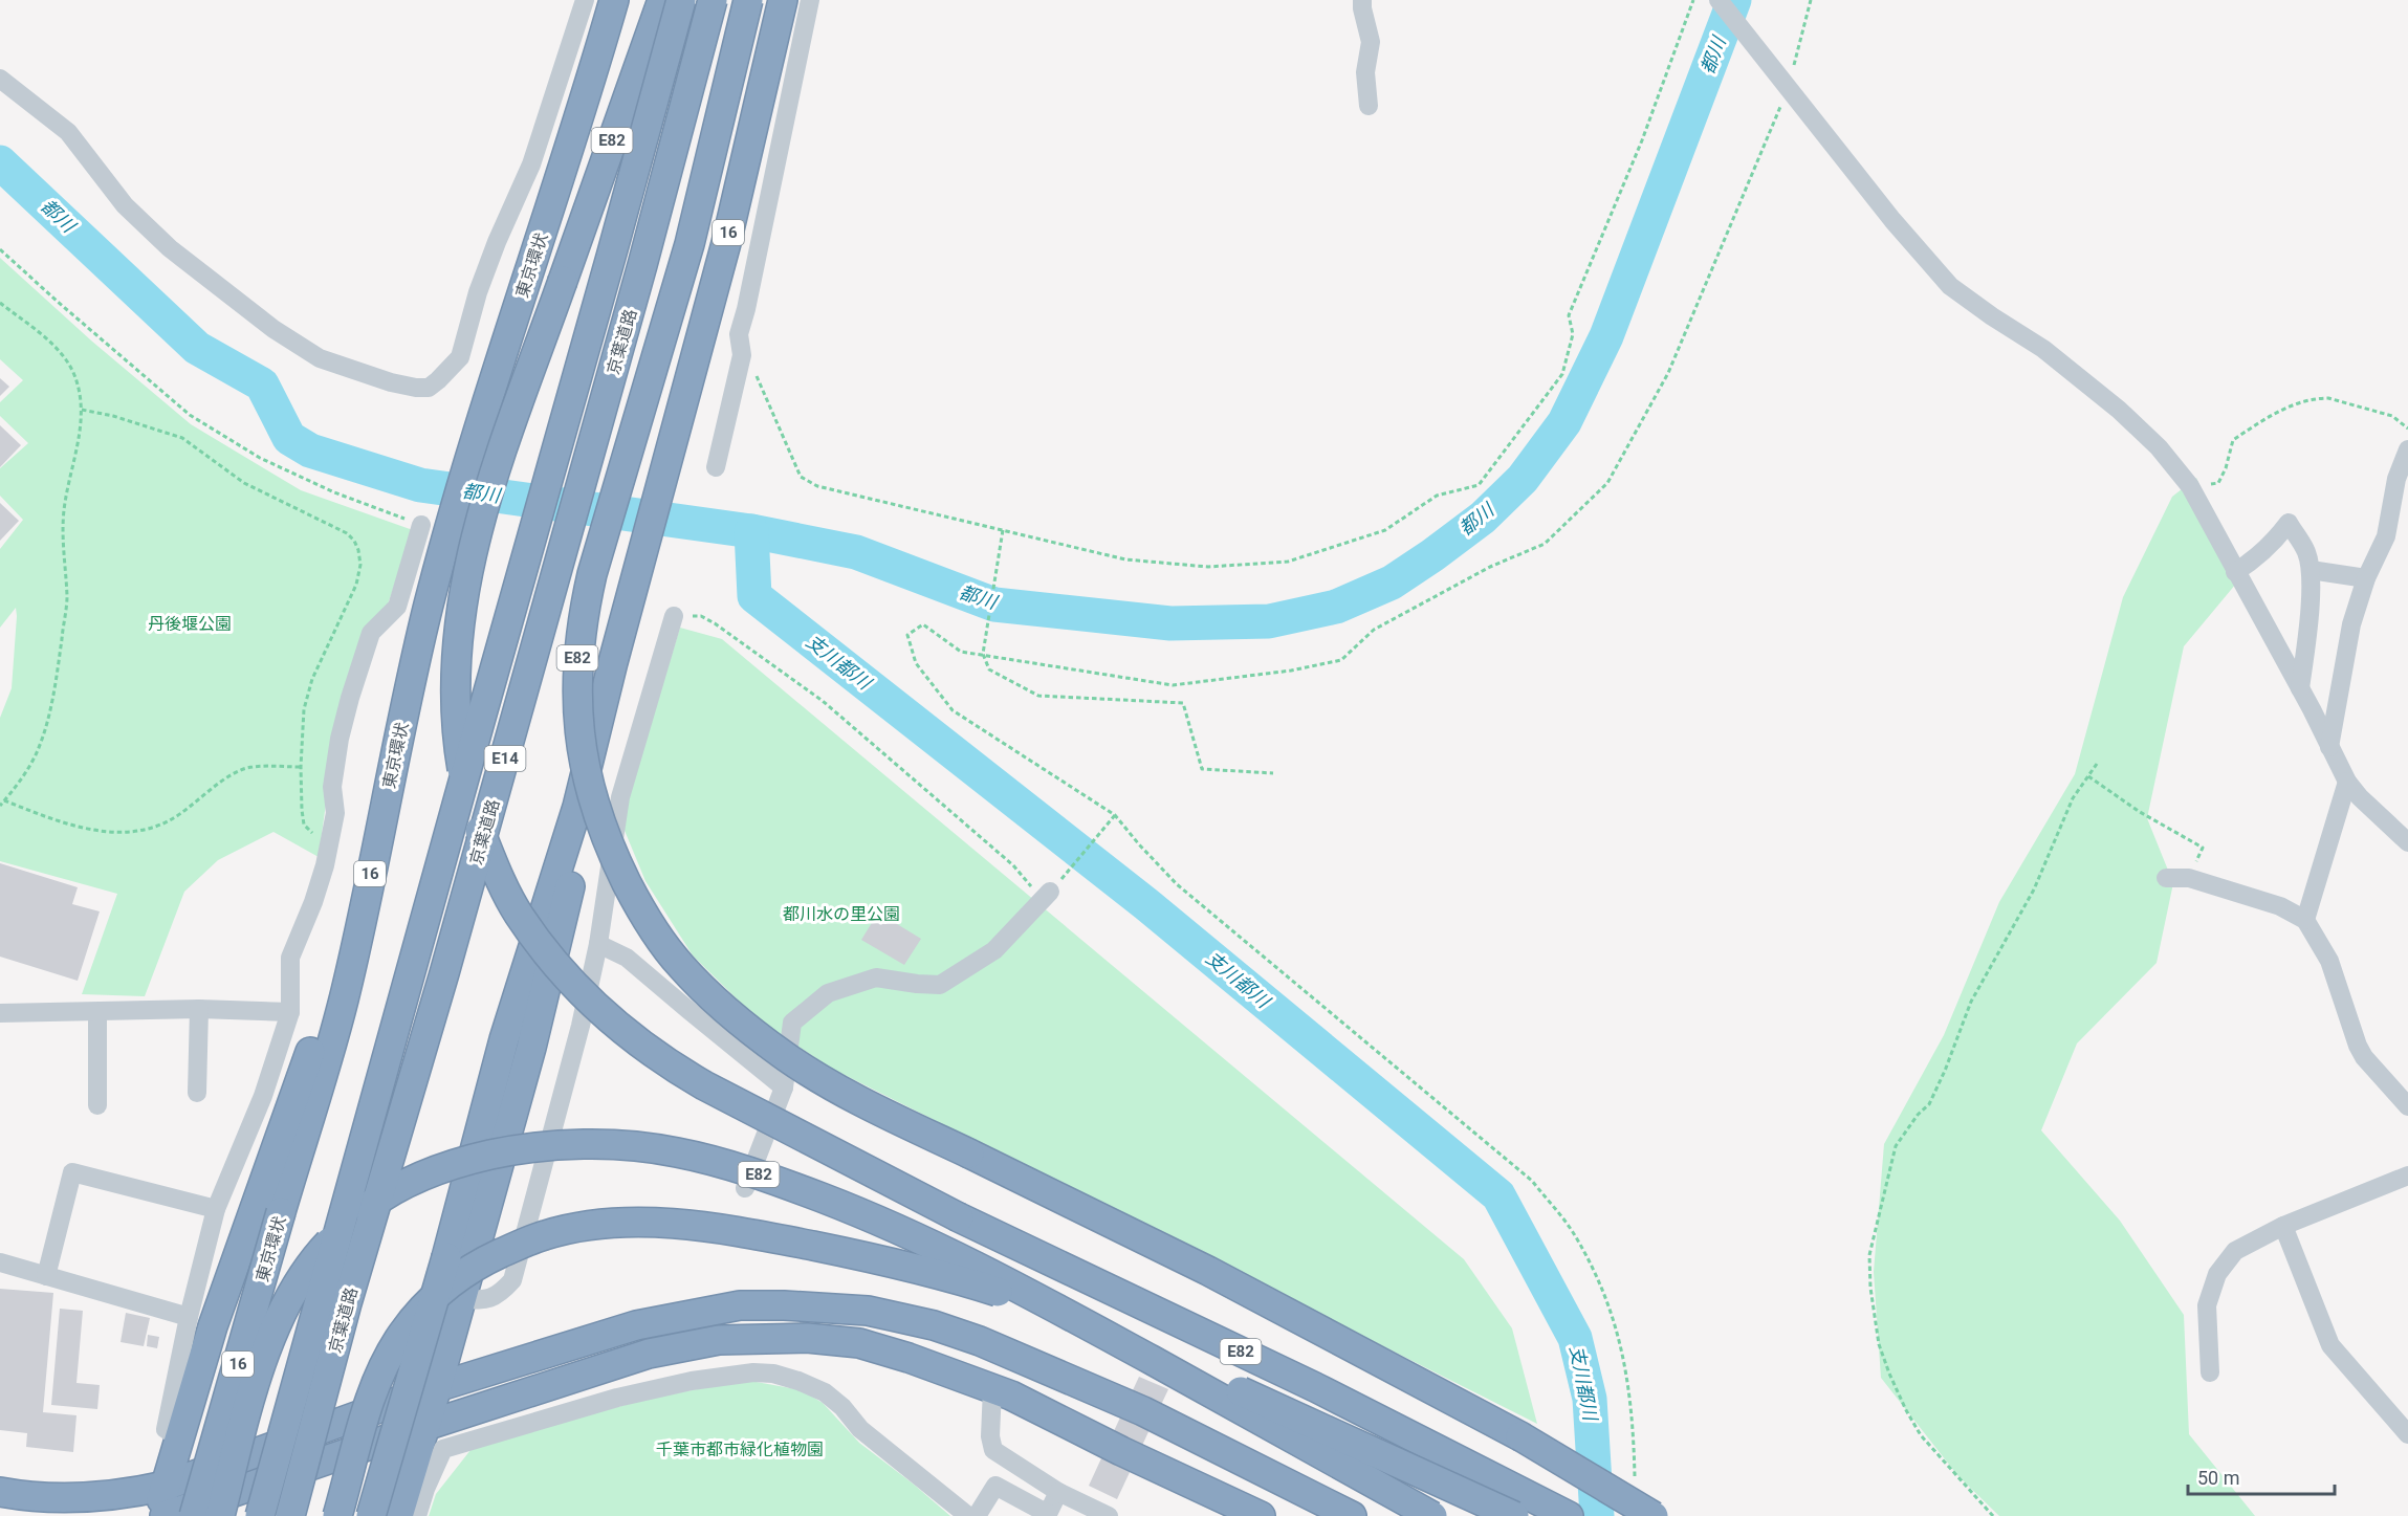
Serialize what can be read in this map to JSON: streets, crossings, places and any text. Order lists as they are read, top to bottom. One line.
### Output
{"streets":{"highway":["E82","16","東京環状","京葉道路","E14"]},"water":["都川","支川都川"],"parks":["丹後堰公園","都川水の里公園","千葉市都市緑化植物園"],"scale_bar":"50 m"}
